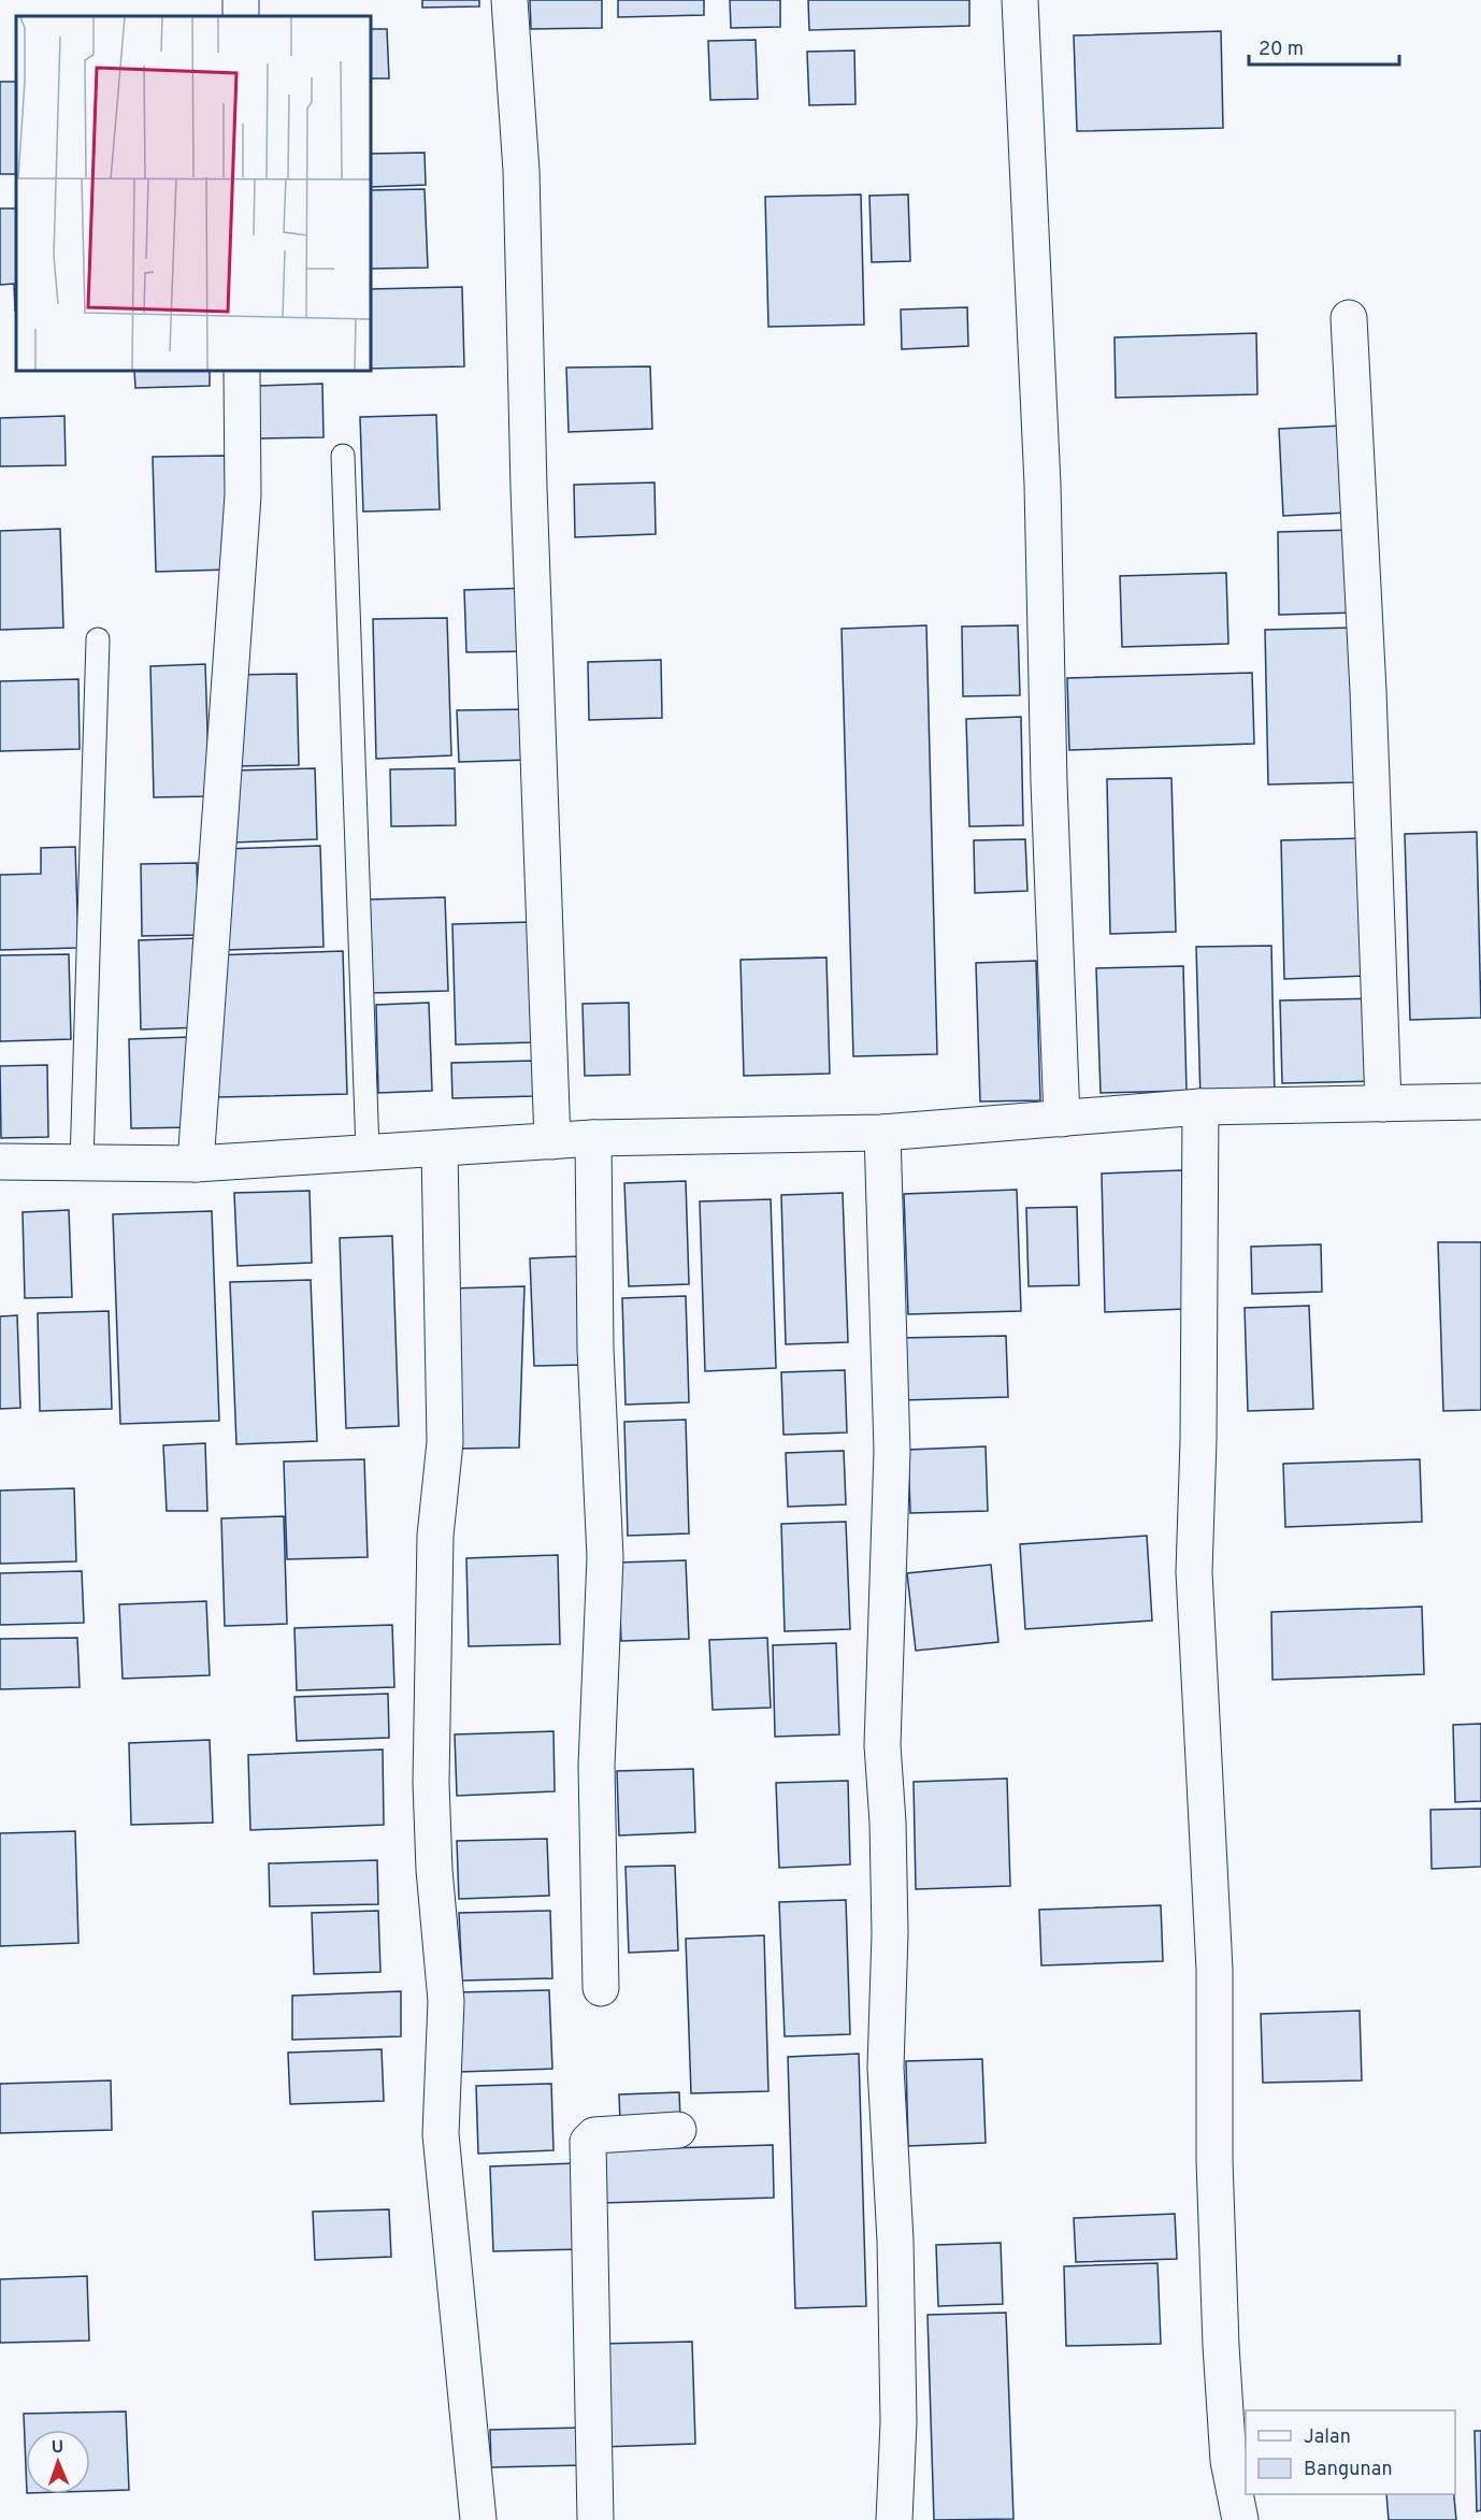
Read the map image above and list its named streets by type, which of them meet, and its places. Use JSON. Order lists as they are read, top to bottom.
{
  "legend": ["Jalan", "Bangunan"],
  "scale_bar": "20 m",
  "north": "top"
}
